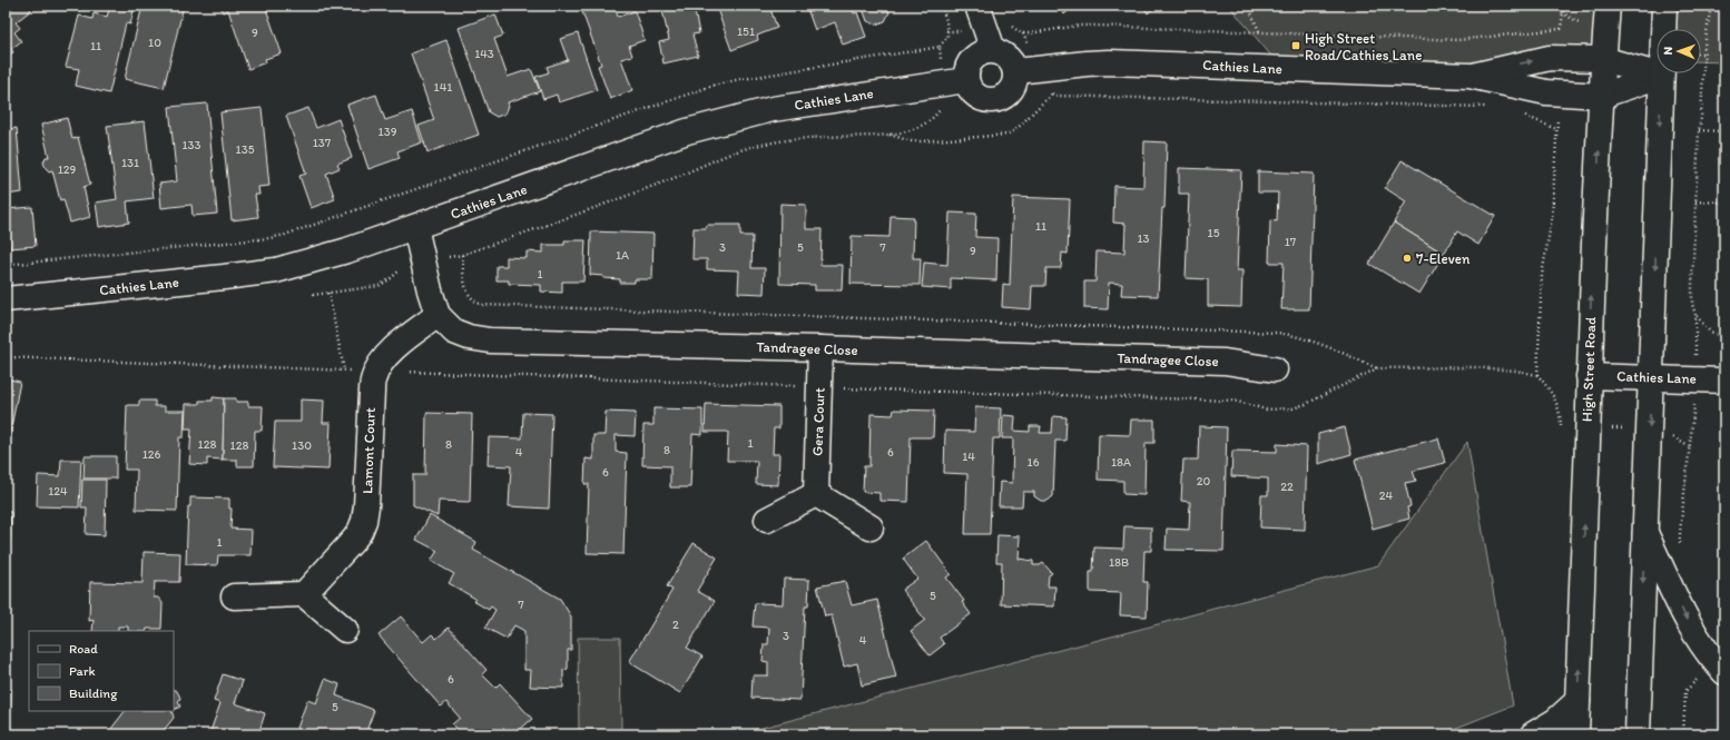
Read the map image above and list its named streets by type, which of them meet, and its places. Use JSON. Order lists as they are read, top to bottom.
{
  "streets": {
    "main road": [
      "Cathies Lane",
      "Tandragee Close",
      "High Street Road",
      "Gera Court",
      "Lamont Court"
    ]
  },
  "crossings": [
    ["Cathies Lane", "Tandragee Close"],
    ["Cathies Lane", "High Street Road"],
    ["Tandragee Close", "Gera Court"],
    ["Tandragee Close", "Lamont Court"]
  ],
  "places": {
    "transit": ["High Street Road/Cathies Lane"],
    "other": ["7-Eleven"]
  },
  "house_numbers": [
    "151",
    "9",
    "10",
    "11",
    "143",
    "141",
    "139",
    "137",
    "133",
    "135",
    "131",
    "129",
    "11",
    "15",
    "13",
    "17",
    "3",
    "5",
    "7",
    "9",
    "1A",
    "1",
    "1",
    "128",
    "8",
    "128",
    "130",
    "8",
    "4",
    "6",
    "126",
    "14",
    "16",
    "18A",
    "6",
    "20",
    "22",
    "124",
    "24",
    "1",
    "18B",
    "5",
    "7",
    "2",
    "3",
    "4",
    "6",
    "5"
  ],
  "legend": ["Road", "Park", "Building"],
  "north": "left"
}
